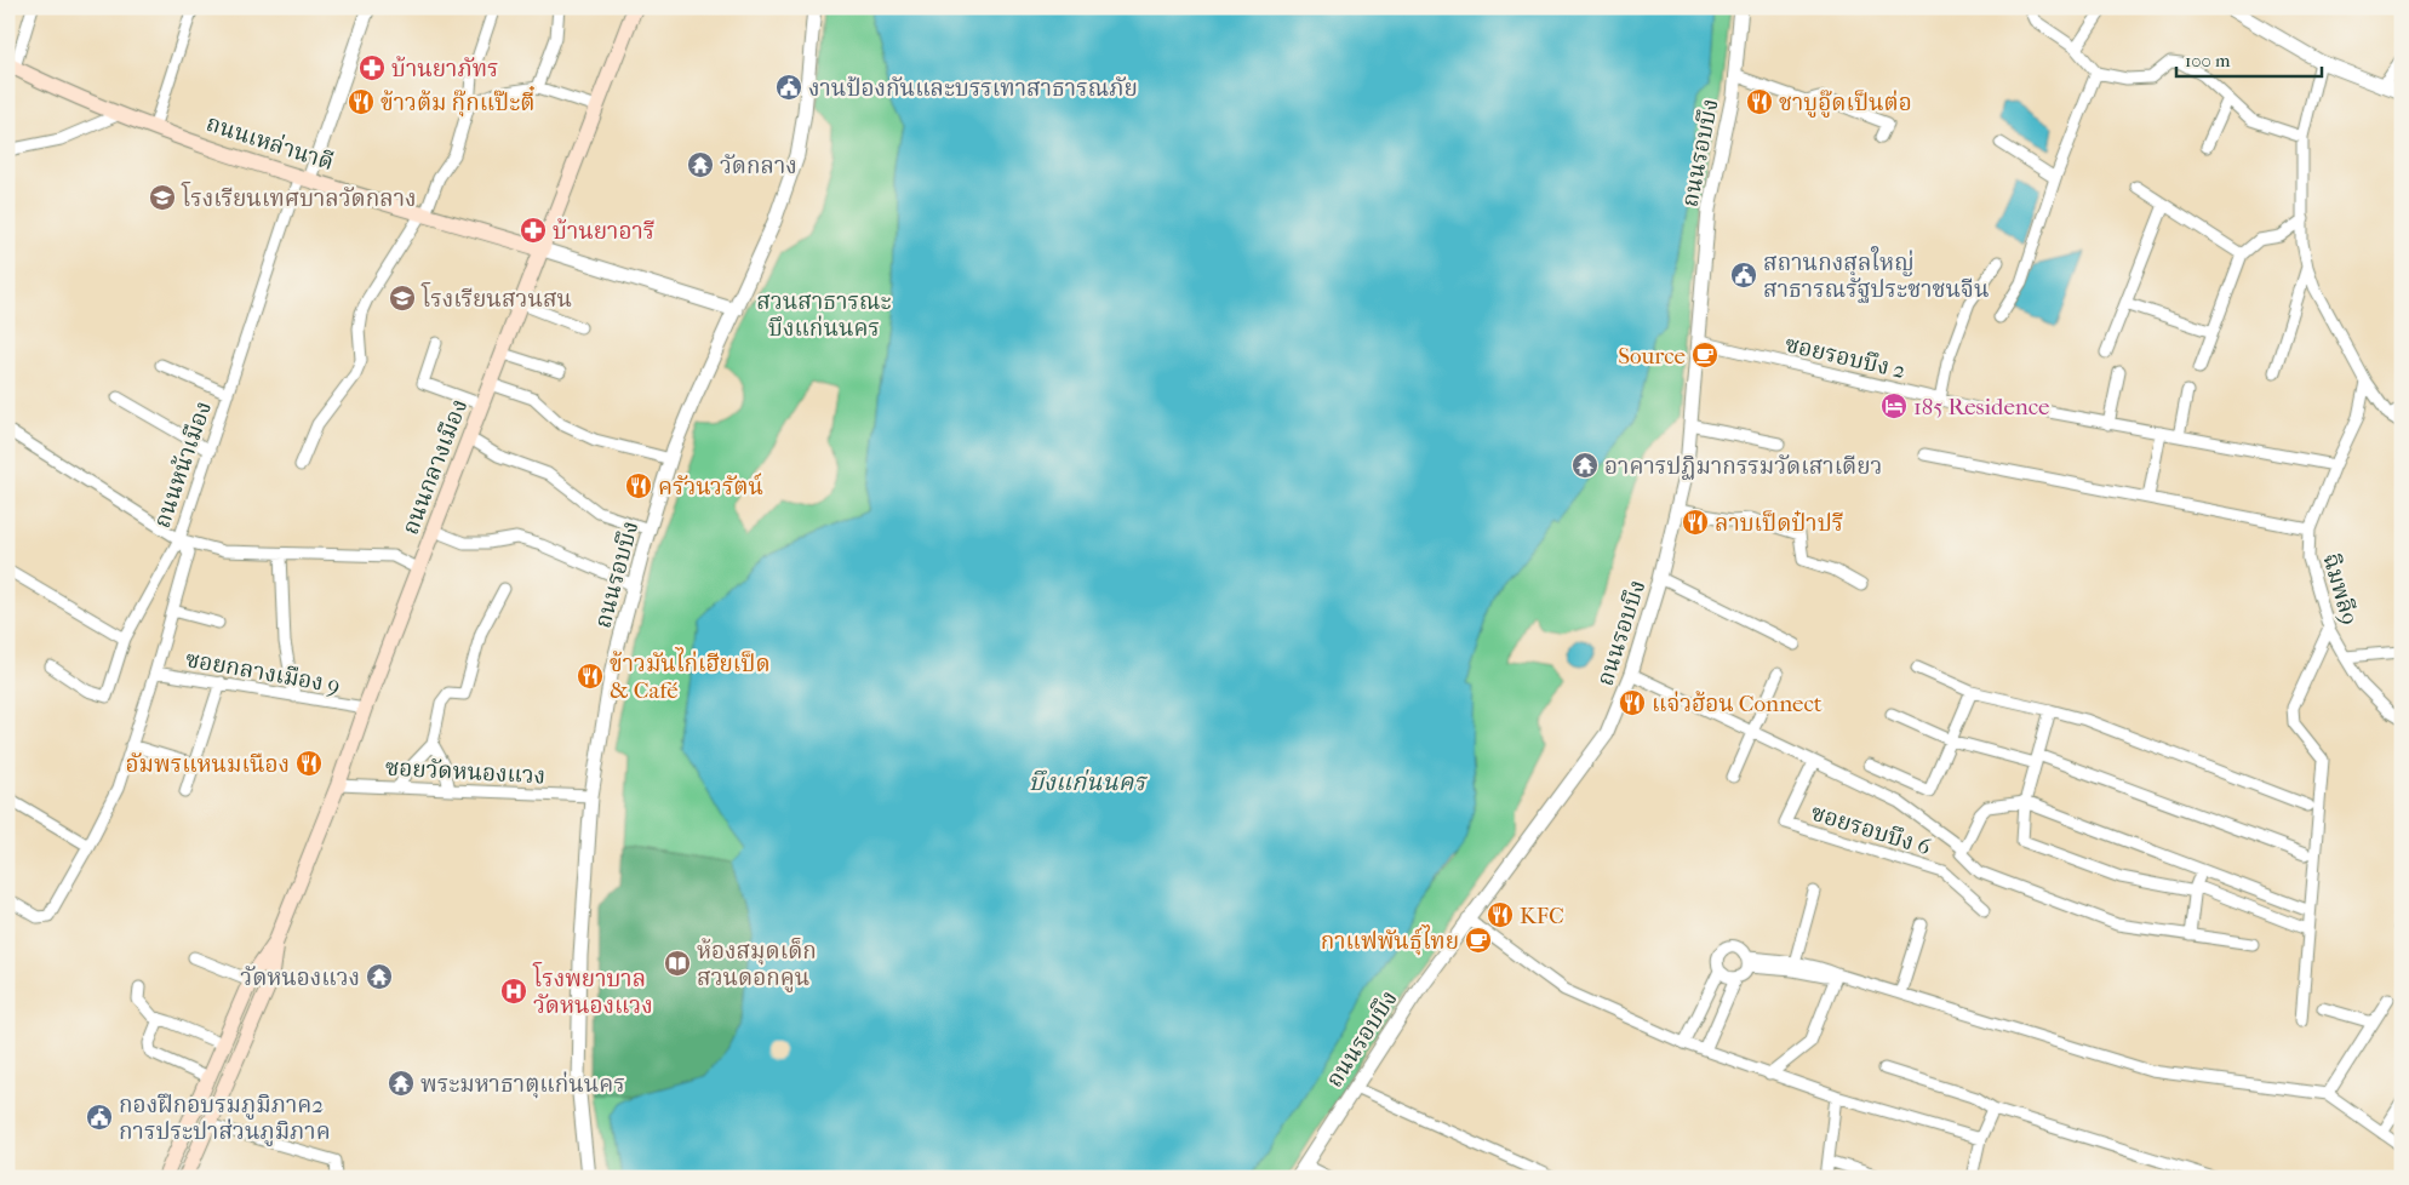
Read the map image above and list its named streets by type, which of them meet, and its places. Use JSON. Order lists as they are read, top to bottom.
{
  "streets": {
    "main road": ["ถนนเหล่านาดี", "ถนนกลางเมือง"],
    "street": [
      "ถนนรอบบึง",
      "ซอยรอบบึง 2",
      "ถนนหน้าเมือง",
      "ฉิมพลี9",
      "ซอยกลางเมือง 9",
      "ซอยวัดหนองแวง",
      "ซอยรอบบึง 6"
    ]
  },
  "crossings": [
    ["ถนนเหล่านาดี", "ถนนรอบบึง"],
    ["ถนนเหล่านาดี", "ถนนหน้าเมือง"],
    ["ถนนเหล่านาดี", "ถนนกลางเมือง"],
    ["ถนนรอบบึง", "ซอยรอบบึง 2"],
    ["ถนนรอบบึง", "ซอยวัดหนองแวง"],
    ["ถนนกลางเมือง", "ซอยกลางเมือง 9"],
    ["ถนนกลางเมือง", "ซอยวัดหนองแวง"]
  ],
  "water": ["บึงแก่นนคร"],
  "parks": ["สวนสาธารณะ บึงแก่นนคร"],
  "places": {
    "pharmacy": ["บ้านยาภัทร", "บ้านยาอารี"],
    "public building": ["งานป้องกันและบรรเทาสาธารณภัย", "สถานกงสุลใหญ่ สาธารณรัฐประชาชนจีน", "กองฝึกอบรมภูมิภาค2 การประปาส่วนภูมิภาค"],
    "restaurant": [
      "ข้าวต้ม กุ๊กแป๊ะตี๋",
      "ชาบูอู๊ดเป็นต่อ",
      "ครัวนวรัตน์",
      "ลาบเป็ดป๋าปรี",
      "ข้าวมันไก่เฮียเป็ด & Café",
      "แจ่วฮ้อน Connect",
      "อัมพรแหนมเนือง",
      "KFC"
    ],
    "temple": [
      "วัดกลาง",
      "อาคารปฏิมากรรมวัดเสาเดียว",
      "วัดหนองแวง",
      "พระมหาธาตุแก่นนคร"
    ],
    "school or university": ["โรงเรียนเทศบาลวัดกลาง", "โรงเรียนสวนสน"],
    "cafe": ["Source", "กาแฟพันธุ์ไทย"],
    "hotel": ["185 Residence"],
    "library": ["ห้องสมุดเด็ก สวนดอกคูน"],
    "hospital": ["โรงพยาบาล วัดหนองแวง"]
  },
  "scale_bar": "100 m"
}
